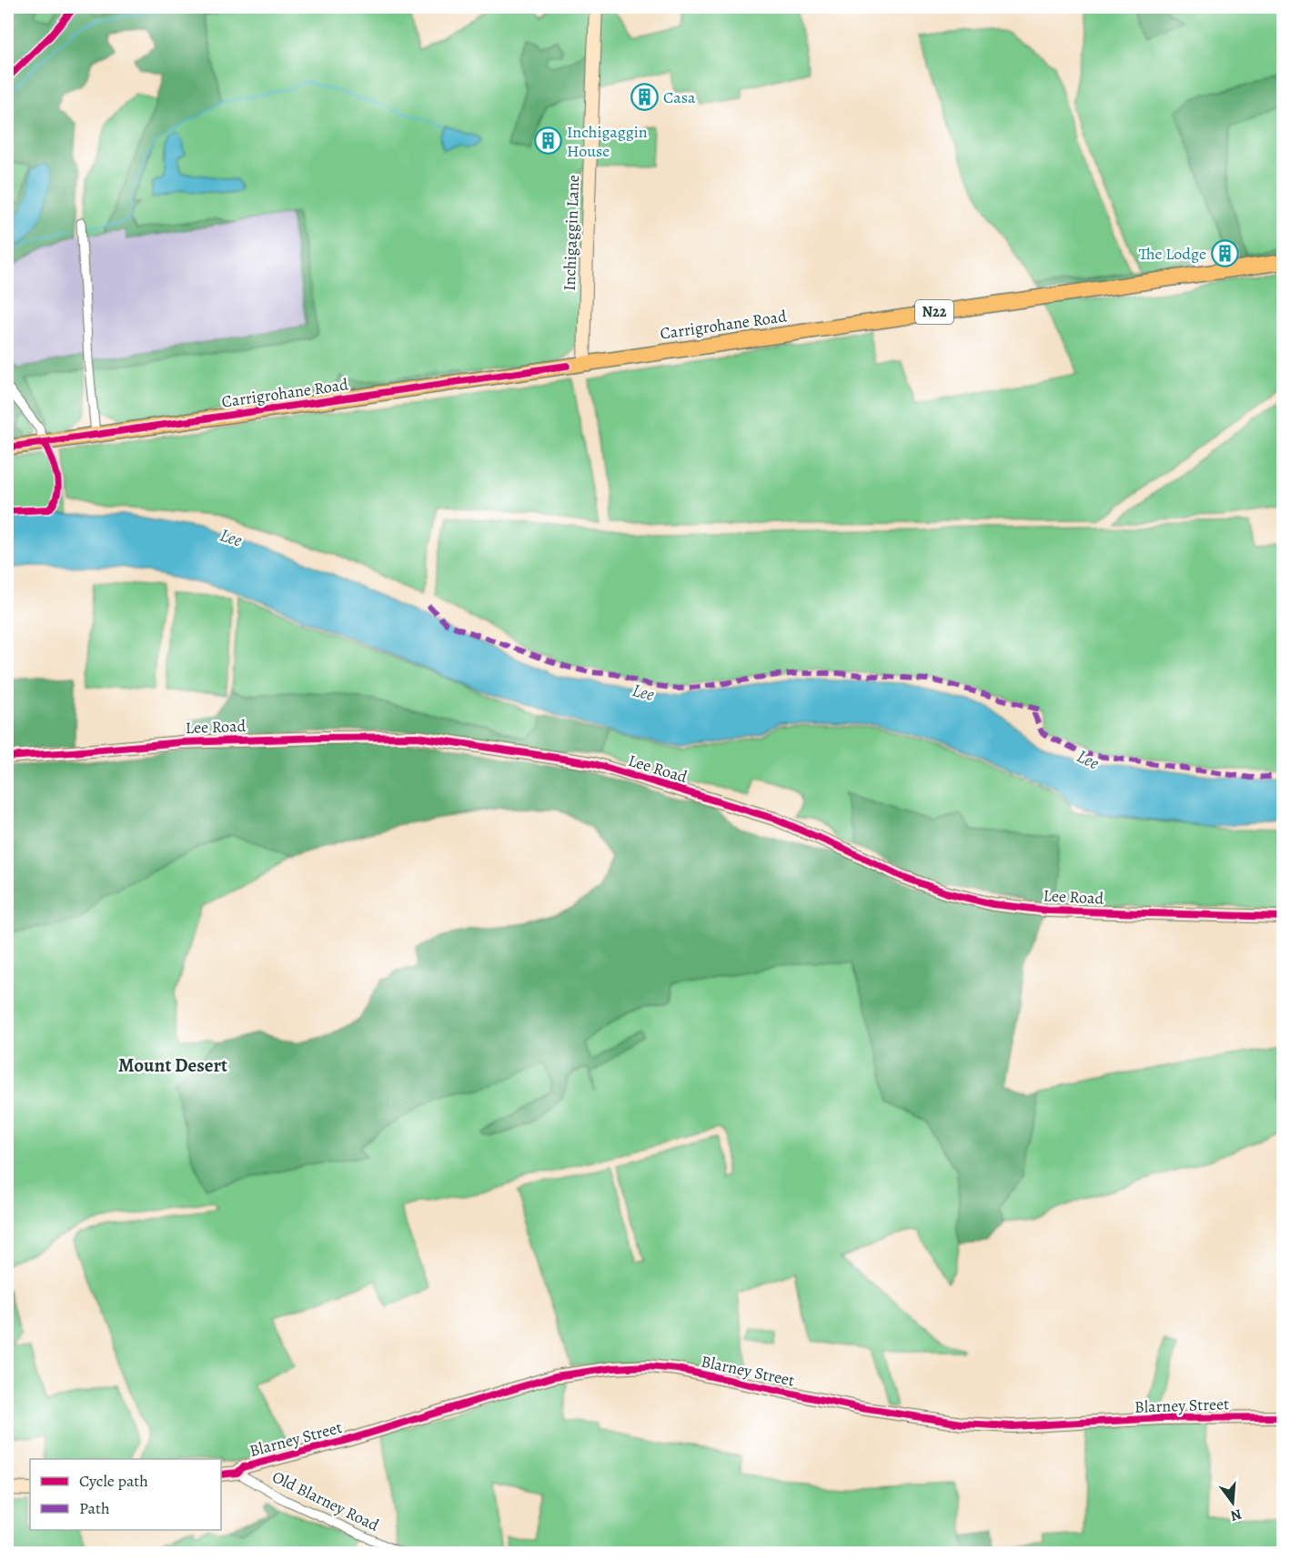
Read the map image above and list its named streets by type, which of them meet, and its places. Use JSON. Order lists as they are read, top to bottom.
{
  "streets": {
    "highway": ["N22", "Carrigrohane Road"],
    "street": [
      "Inchigaggin Lane",
      "Lee Road",
      "Blarney Street",
      "Old Blarney Road"
    ]
  },
  "crossings": [
    ["Inchigaggin Lane", "Carrigrohane Road"],
    ["Blarney Street", "Old Blarney Road"]
  ],
  "districts": ["Mount Desert"],
  "water": ["Lee"],
  "places": {
    "building": ["Casa", "Inchigaggin House", "The Lodge"]
  },
  "legend": ["Cycle path", "Path"],
  "north": "bottom"
}
